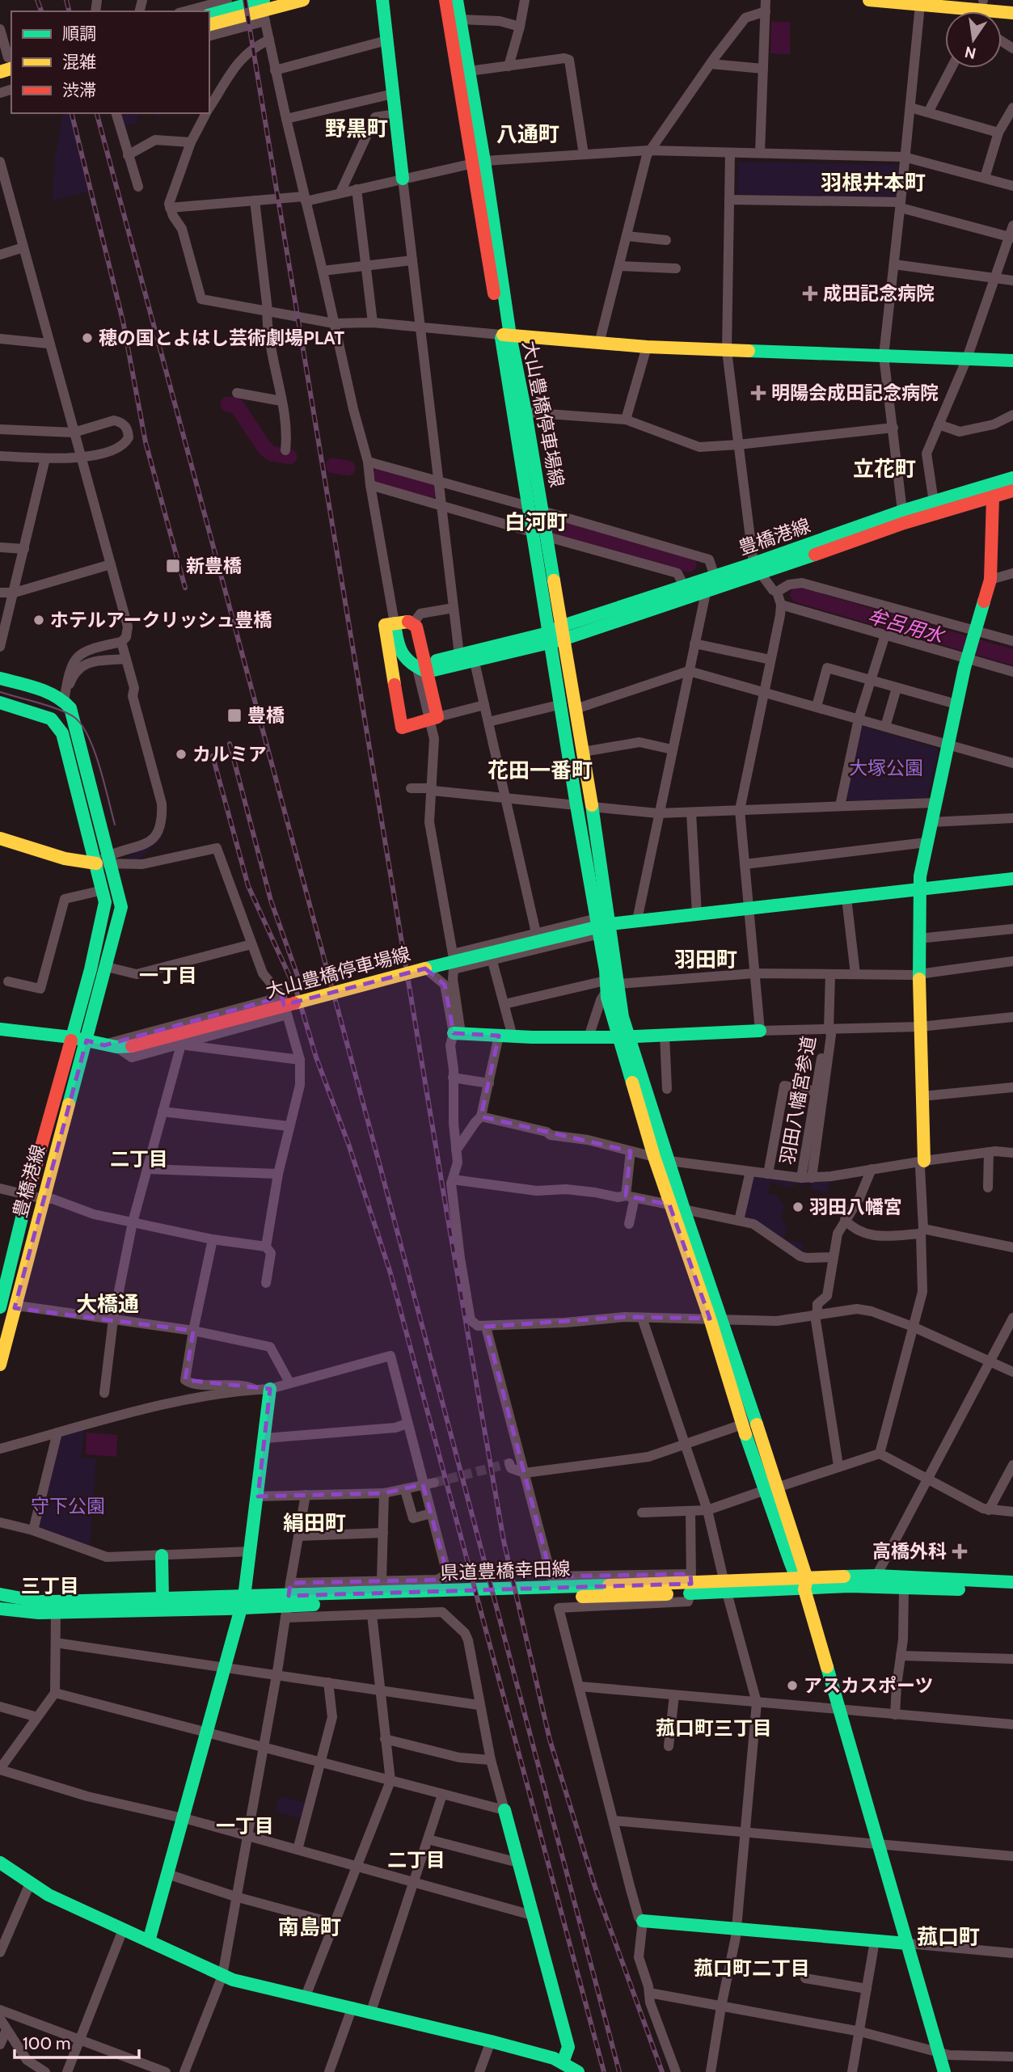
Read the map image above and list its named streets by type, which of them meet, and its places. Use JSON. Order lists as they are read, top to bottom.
{
  "streets": {
    "street": [
      "大山豊橋停車場線",
      "豊橋港線",
      "羽田八幡宮参道",
      "県道豊橋幸田線"
    ]
  },
  "crossings": [
    ["大山豊橋停車場線", "豊橋港線"]
  ],
  "districts": [
    "野黒町",
    "八通町",
    "羽根井本町",
    "立花町",
    "白河町",
    "花田一番町",
    "羽田町",
    "一丁目",
    "二丁目",
    "大橋通",
    "絹田町",
    "三丁目",
    "菰口町三丁目",
    "一丁目",
    "二丁目",
    "南島町",
    "菰口町",
    "菰口町二丁目"
  ],
  "water": ["牟呂用水"],
  "parks": ["大塚公園", "守下公園"],
  "places": {
    "health": ["成田記念病院", "明陽会成田記念病院", "高橋外科"],
    "other": [
      "穂の国とよはし芸術劇場PLAT",
      "ホテルアークリッシュ豊橋",
      "カルミア",
      "羽田八幡宮",
      "アスカスポーツ"
    ],
    "transit": ["新豊橋", "豊橋"]
  },
  "legend": ["順調", "混雑", "渋滞"],
  "scale_bar": "100 m",
  "north": "bottom"
}
